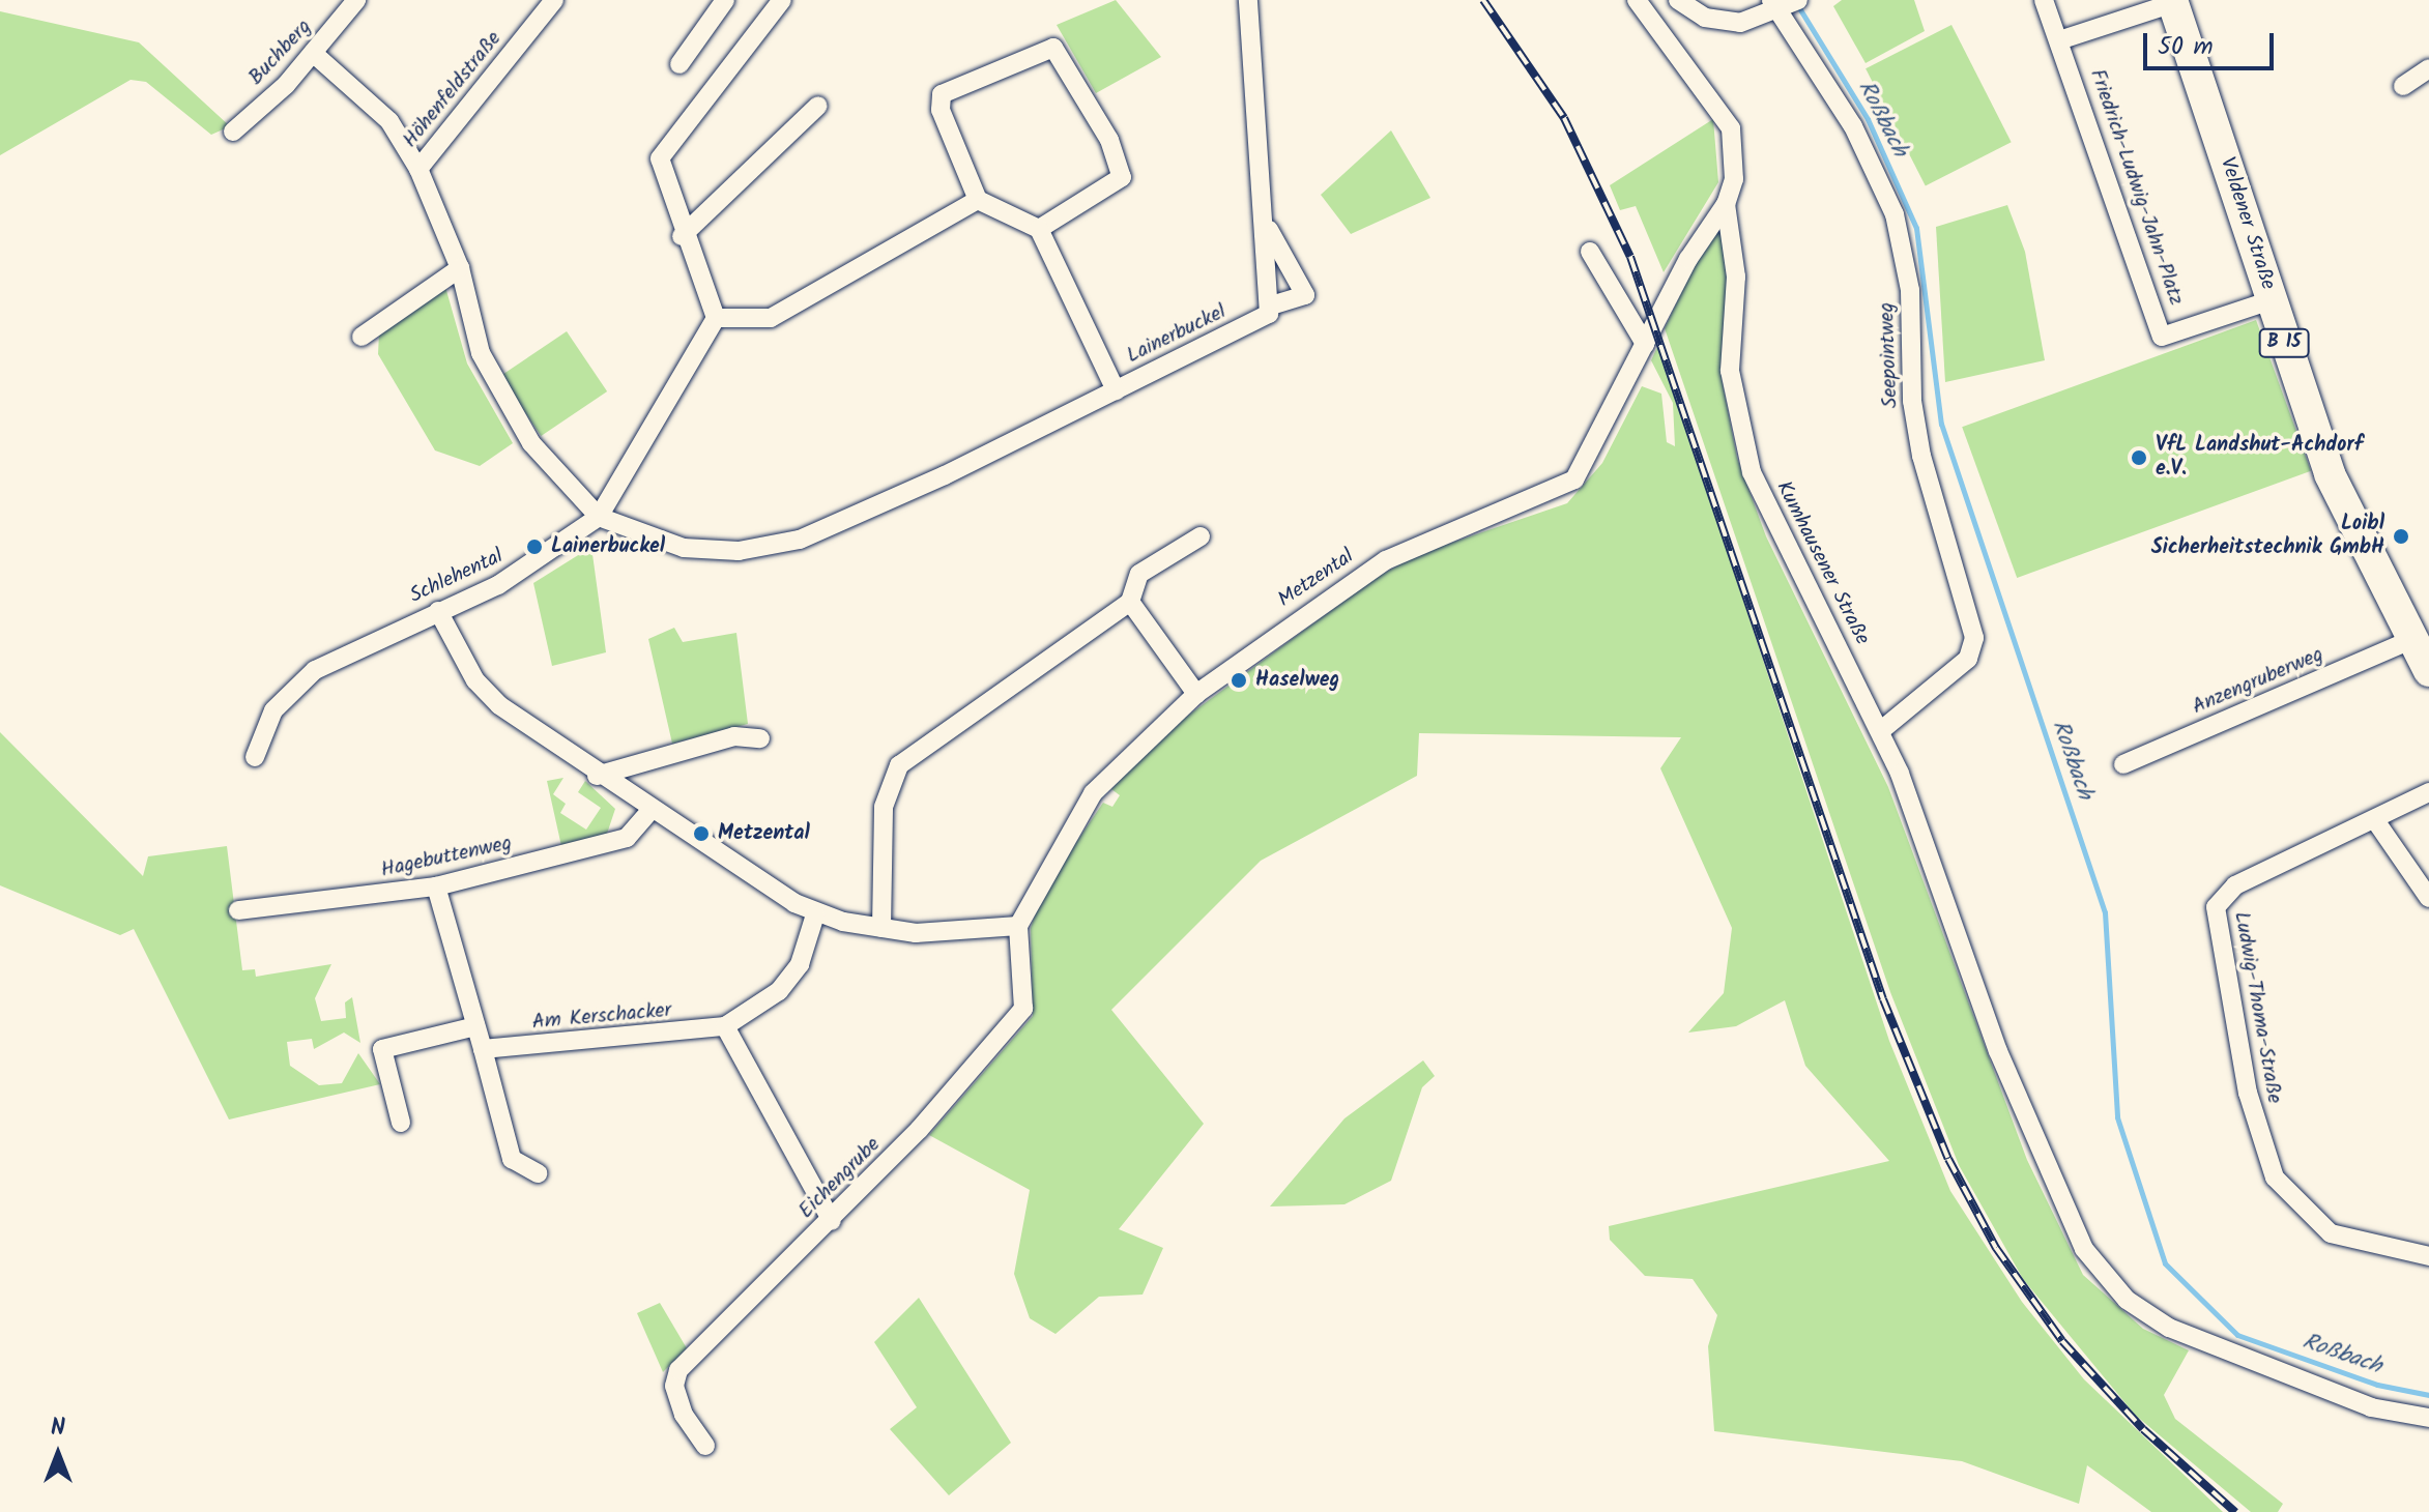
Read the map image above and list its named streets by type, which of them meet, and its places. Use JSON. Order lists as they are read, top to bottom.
{
  "streets": {
    "main road": ["Veldener Straße", "B 15"],
    "street": [
      "Buchberg",
      "Höhenfeldstraße",
      "Friedrich-Ludwig-Jahn-Platz",
      "Lainerbuckel",
      "Seepointweg",
      "Kumhausener Straße",
      "Schlehental",
      "Metzental",
      "Anzengruberweg",
      "Hagebuttenweg",
      "Ludwig-Thoma-Straße",
      "Am Kerschacker",
      "Eichengrube"
    ]
  },
  "crossings": [
    ["Buchberg", "Höhenfeldstraße"],
    ["Höhenfeldstraße", "Lainerbuckel"],
    ["Höhenfeldstraße", "Schlehental"],
    ["Friedrich-Ludwig-Jahn-Platz", "Veldener Straße"],
    ["Veldener Straße", "Anzengruberweg"],
    ["Lainerbuckel", "Schlehental"],
    ["Seepointweg", "Kumhausener Straße"],
    ["Kumhausener Straße", "Metzental"],
    ["Metzental", "Eichengrube"]
  ],
  "water": ["Roßbach"],
  "places": [
    "VfL Landshut-Achdorf e.V.",
    "Loibl Sicherheitstechnik GmbH",
    "Lainerbuckel",
    "Haselweg",
    "Metzental"
  ],
  "scale_bar": "50 m",
  "north": "top"
}
